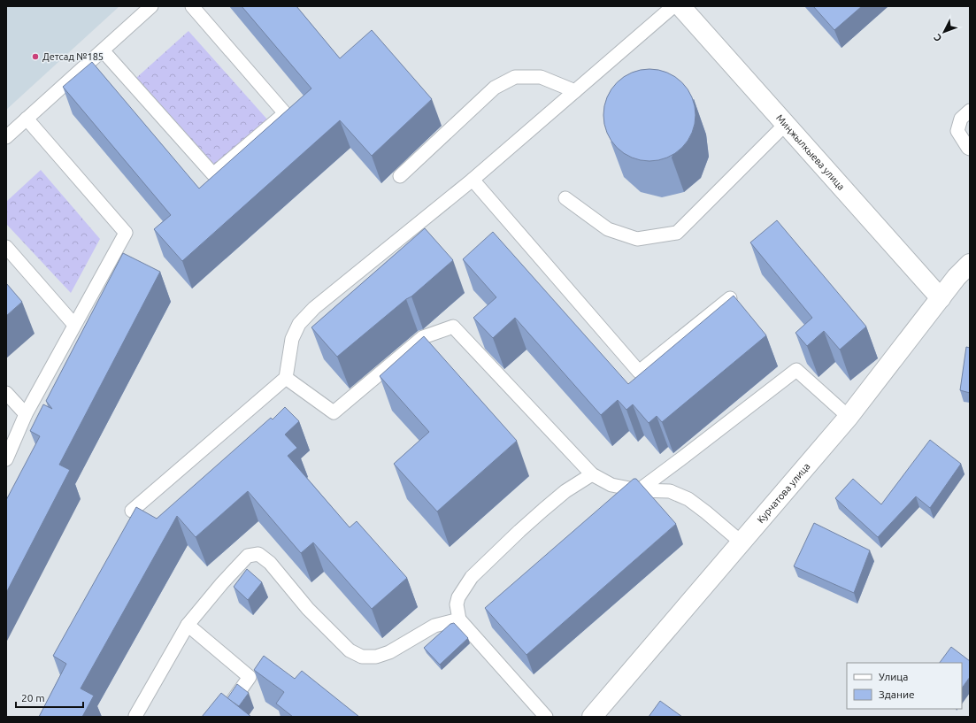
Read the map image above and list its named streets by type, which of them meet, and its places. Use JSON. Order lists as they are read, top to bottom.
{
  "streets": {
    "street": ["Миңжылкыева улица", "Курчатова улица"]
  },
  "crossings": [
    ["Миңжылкыева улица", "Курчатова улица"]
  ],
  "places": ["Детсад №185"],
  "legend": ["Улица", "Здание"],
  "scale_bar": "20 m",
  "north": "bottom left"
}
